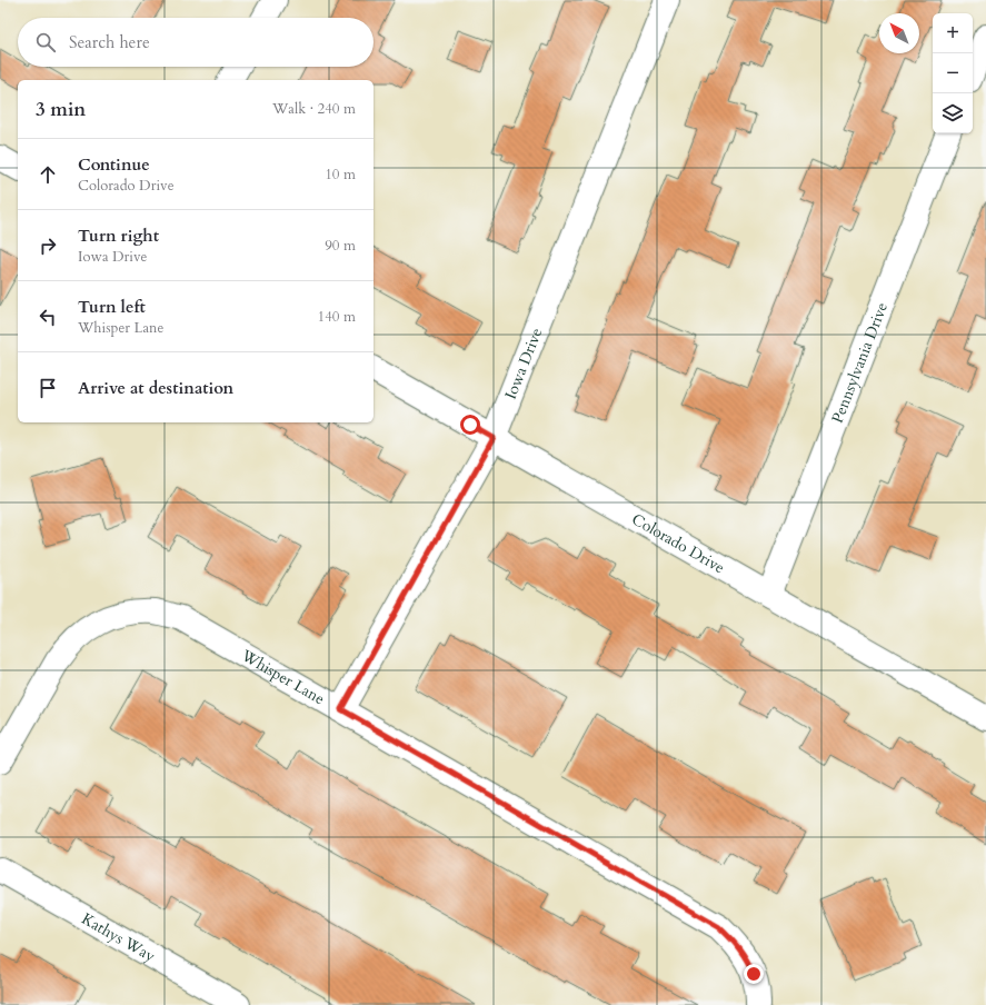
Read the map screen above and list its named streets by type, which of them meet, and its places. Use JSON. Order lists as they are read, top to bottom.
{
  "streets": {
    "street": [
      "Pennsylvania Drive",
      "Iowa Drive",
      "Colorado Drive",
      "Whisper Lane",
      "Kathys Way"
    ]
  },
  "crossings": [
    ["Pennsylvania Drive", "Colorado Drive"],
    ["Iowa Drive", "Colorado Drive"],
    ["Iowa Drive", "Whisper Lane"]
  ],
  "north": "top left",
  "page": {
    "map_buttons": ["+", "−"],
    "search": "Search here",
    "heading": ["3 min", "Walk · 240 m"],
    "list": [
      ["Continue", "Colorado Drive", "10 m"],
      ["Turn right", "Iowa Drive", "90 m"],
      ["Turn left", "Whisper Lane", "140 m"],
      "Arrive at destination"
    ]
  }
}
